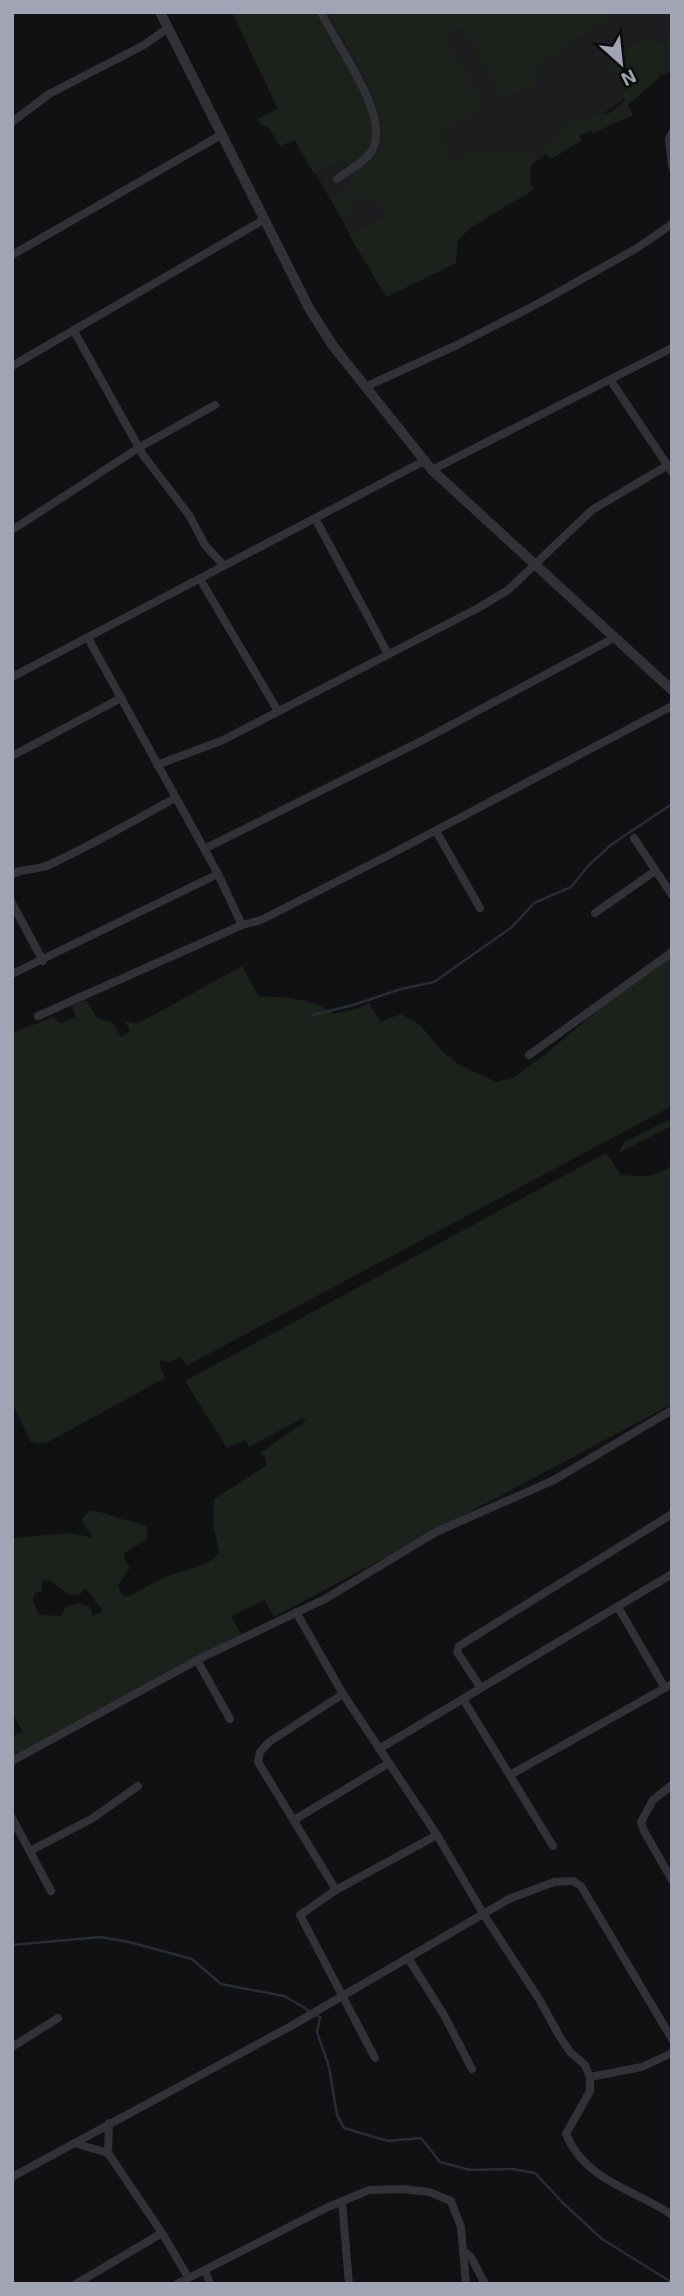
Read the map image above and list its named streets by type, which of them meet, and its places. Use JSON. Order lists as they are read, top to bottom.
{
  "north": "bottom right"
}
